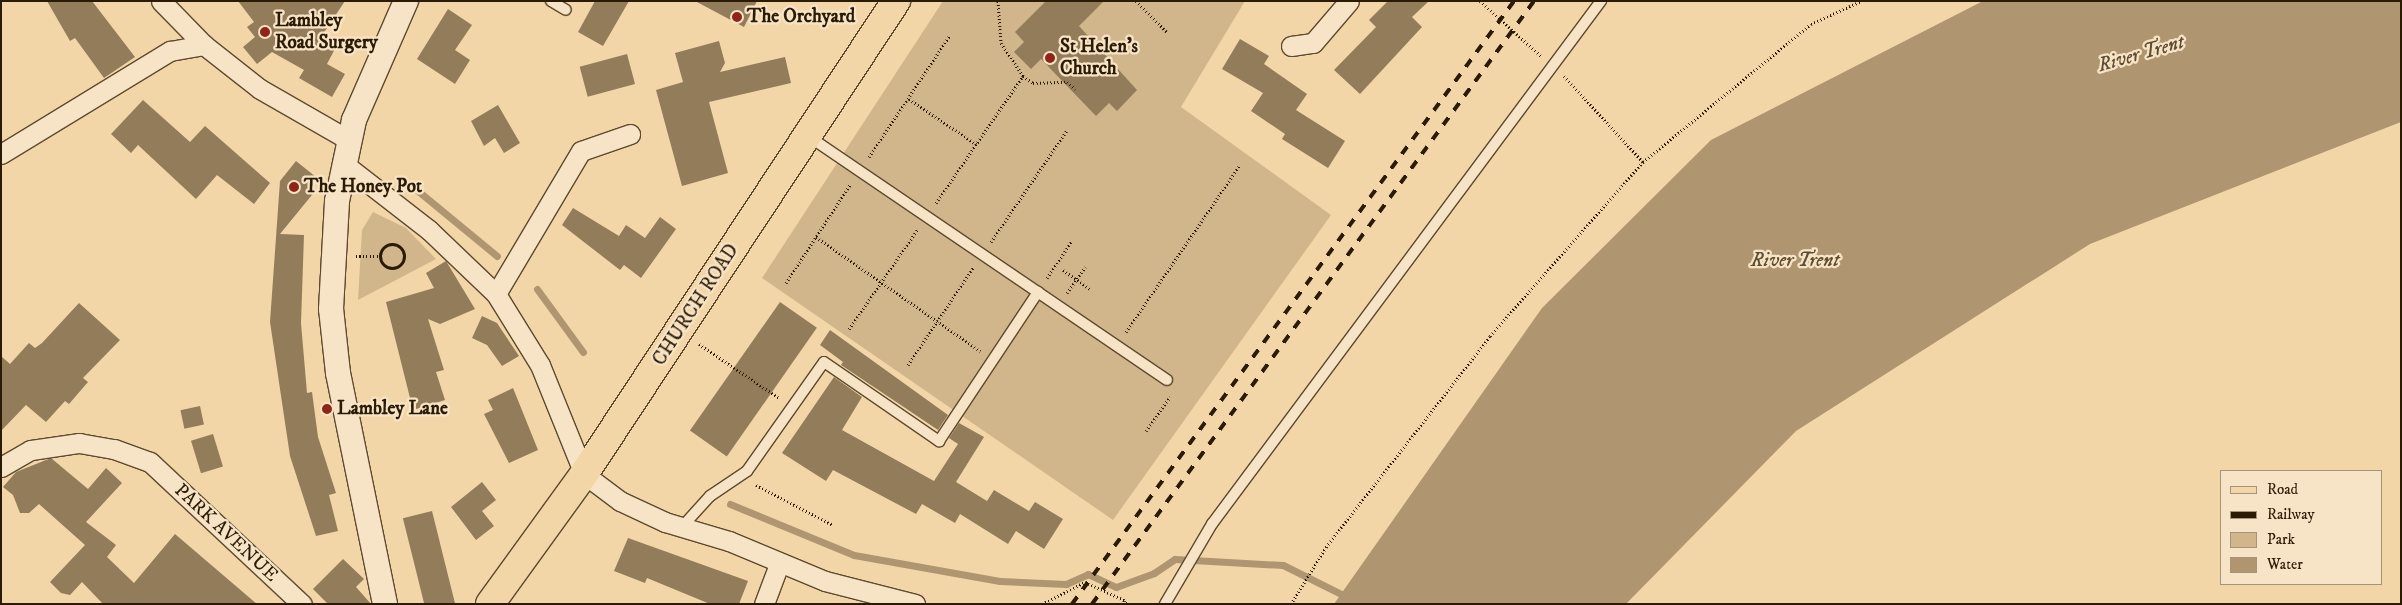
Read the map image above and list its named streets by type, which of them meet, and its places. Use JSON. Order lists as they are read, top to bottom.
{
  "streets": {
    "main road": ["CHURCH ROAD"],
    "street": ["PARK AVENUE"]
  },
  "water": ["River Trent"],
  "places": [
    "The Orchyard",
    "Lambley Road Surgery",
    "St Helen's Church",
    "The Honey Pot",
    "Lambley Lane"
  ],
  "legend": [
    "Road",
    "Railway",
    "Park",
    "Water"
  ]
}
